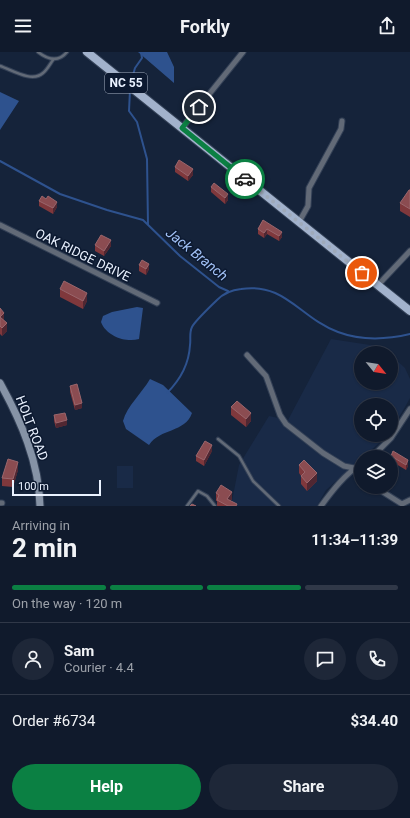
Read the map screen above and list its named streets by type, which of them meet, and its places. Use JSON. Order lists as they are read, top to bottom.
{
  "streets": {
    "main road": ["NC 55"],
    "street": ["OAK RIDGE DRIVE", "HOLT ROAD"]
  },
  "water": ["Jack Branch"],
  "scale_bar": "100 m",
  "north": "bottom right",
  "page": {
    "header": "Forkly",
    "scale": "100 m",
    "heading": ["2 min", "Arriving in", "11:34–11:39"],
    "panel": [
      "Sam",
      "Courier · 4.4",
      "Order #6734",
      "$34.40"
    ],
    "bar": "On the way · 120 m",
    "buttons": ["Help", "Share"]
  }
}
